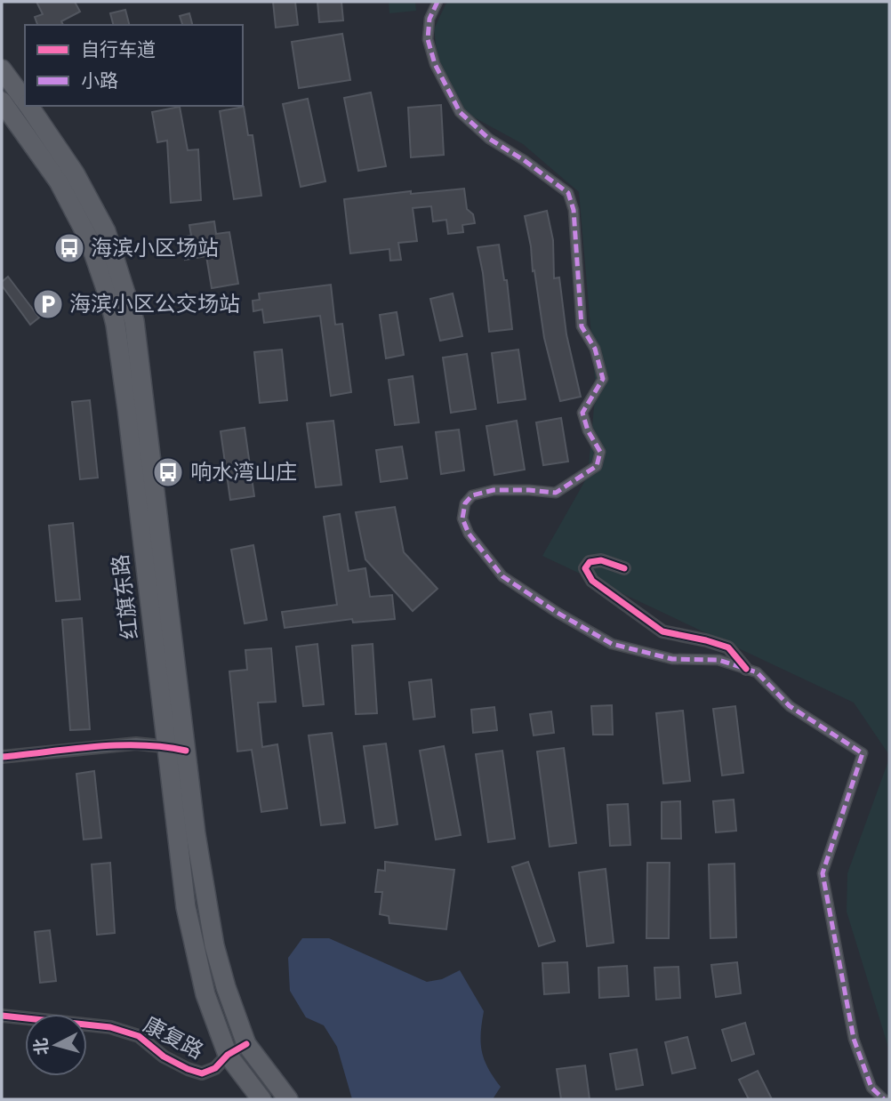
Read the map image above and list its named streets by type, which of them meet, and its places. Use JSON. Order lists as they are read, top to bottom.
{
  "streets": {
    "main road": ["红旗东路"],
    "street": ["康复路"]
  },
  "crossings": [
    ["红旗东路", "康复路"]
  ],
  "places": {
    "bus stop": ["海滨小区场站", "响水湾山庄"],
    "parking": ["海滨小区公交场站"]
  },
  "legend": ["自行车道", "小路"],
  "north": "left"
}
